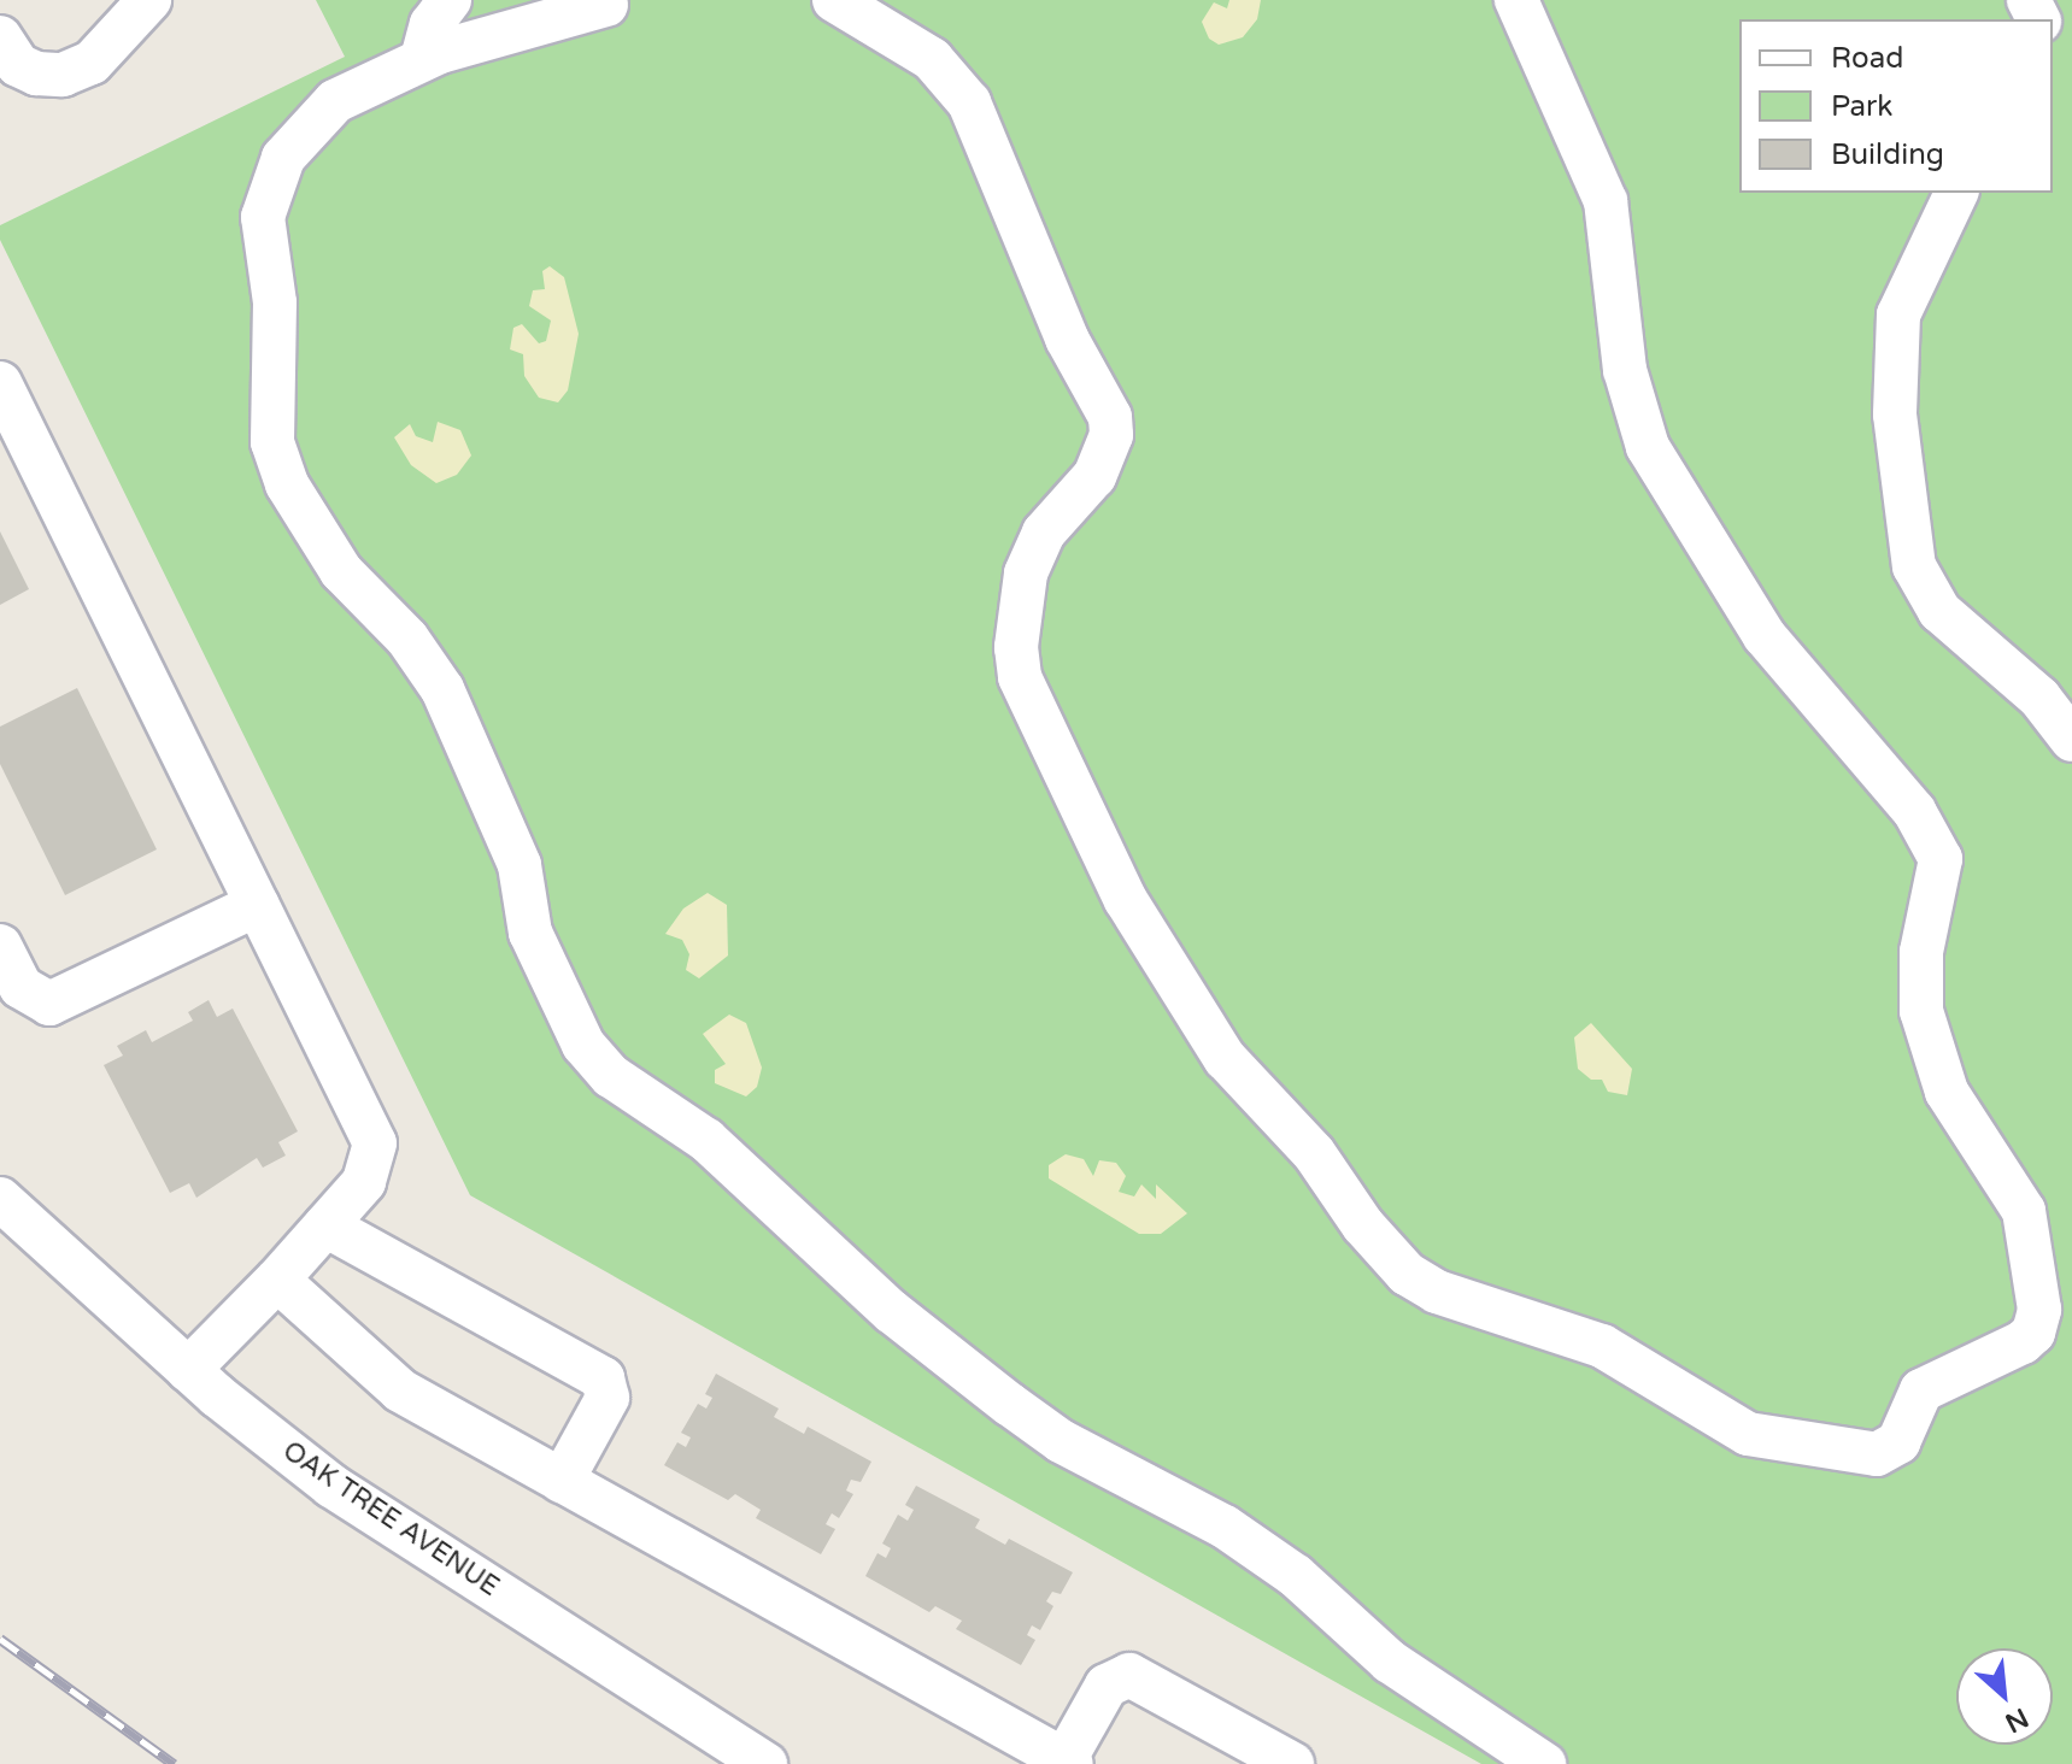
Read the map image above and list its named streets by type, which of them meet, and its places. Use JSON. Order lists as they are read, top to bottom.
{
  "streets": {
    "street": ["OAK TREE AVENUE"]
  },
  "legend": ["Road", "Park", "Building"],
  "north": "bottom right"
}
